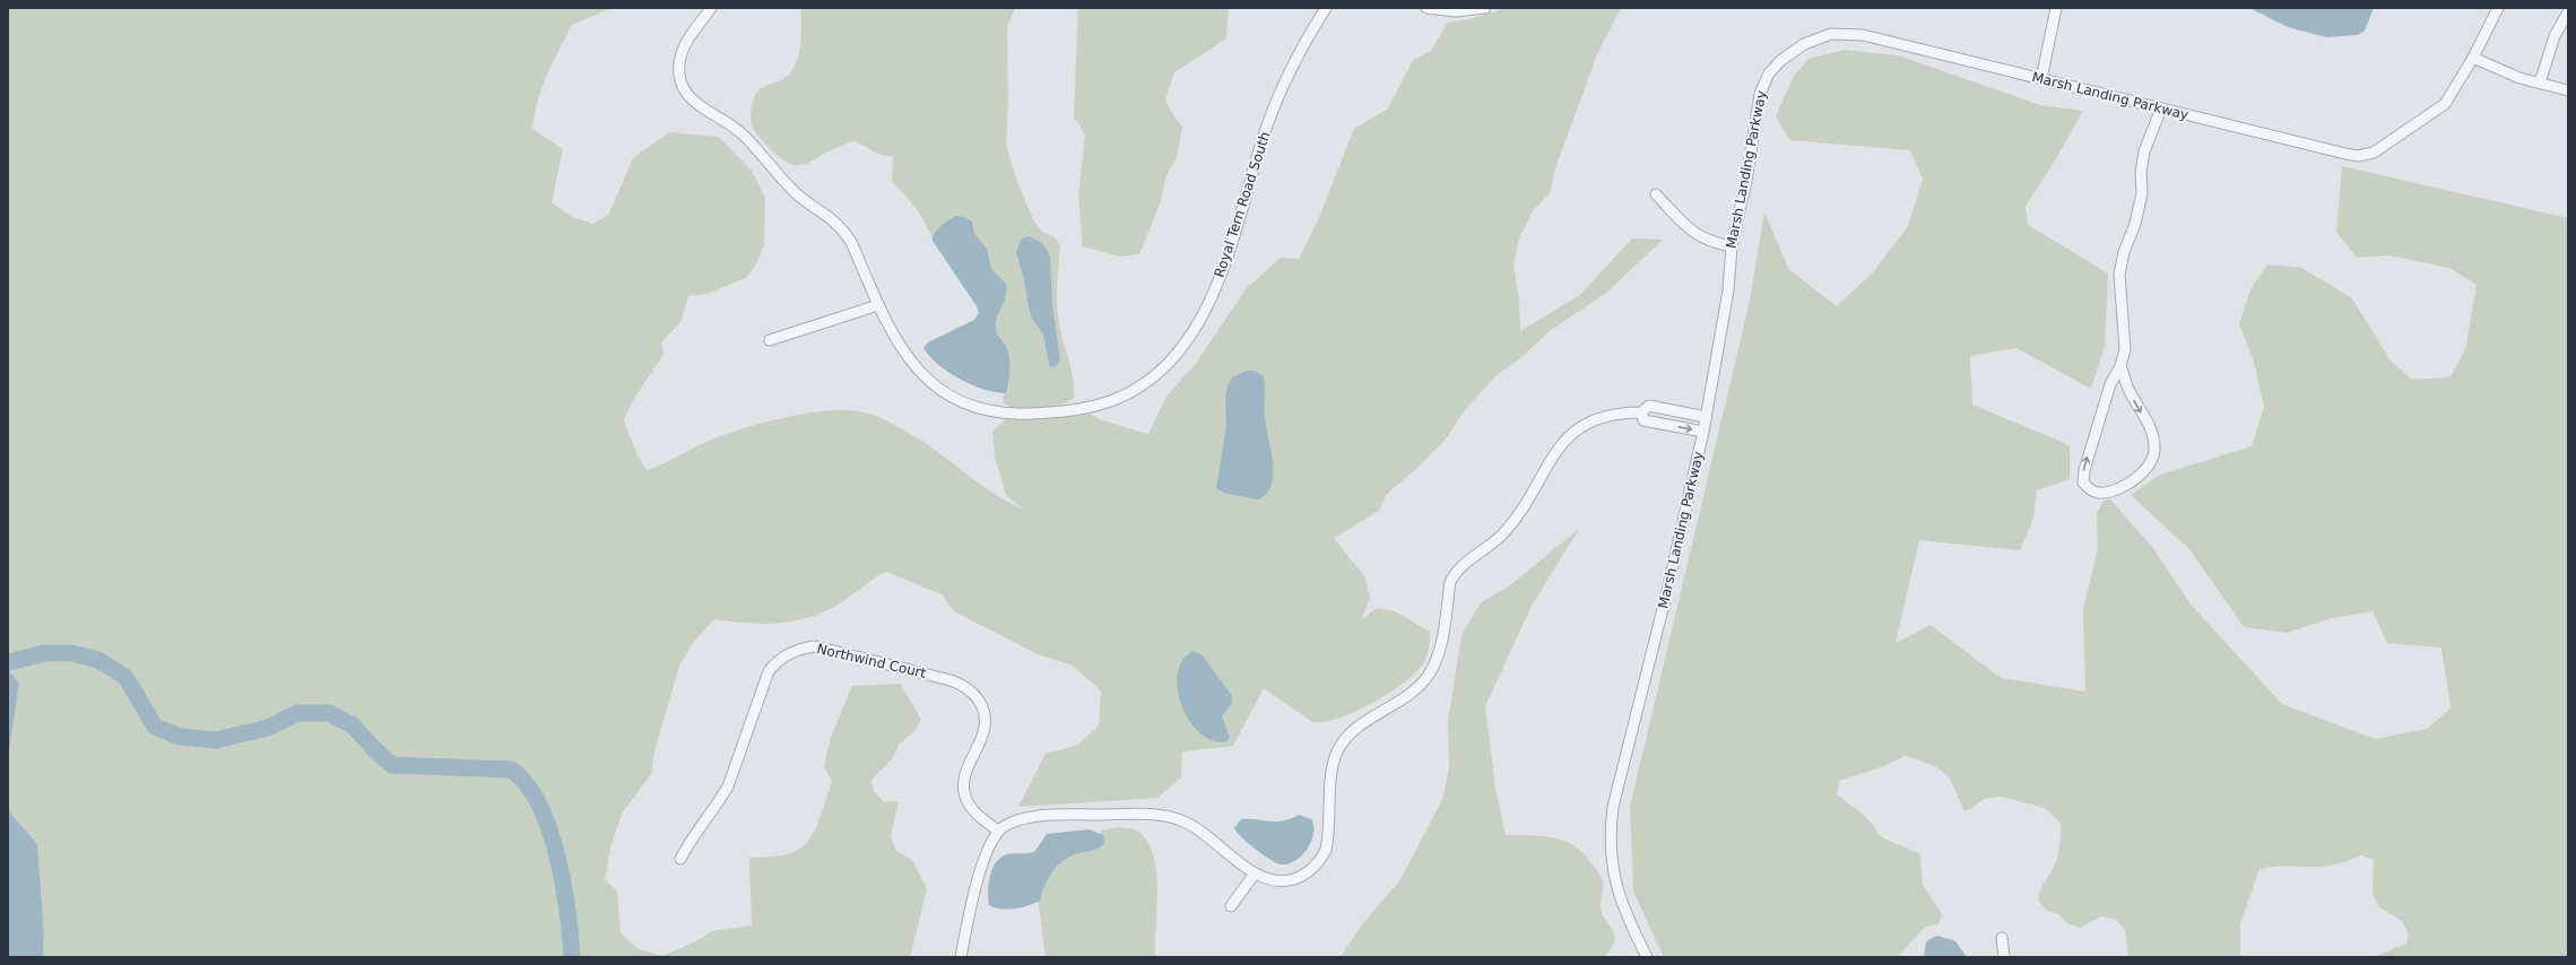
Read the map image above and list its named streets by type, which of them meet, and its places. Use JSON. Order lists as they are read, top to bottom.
{
  "streets": {
    "street": ["Marsh Landing Parkway", "Royal Tern Road South", "Northwind Court"]
  }
}
